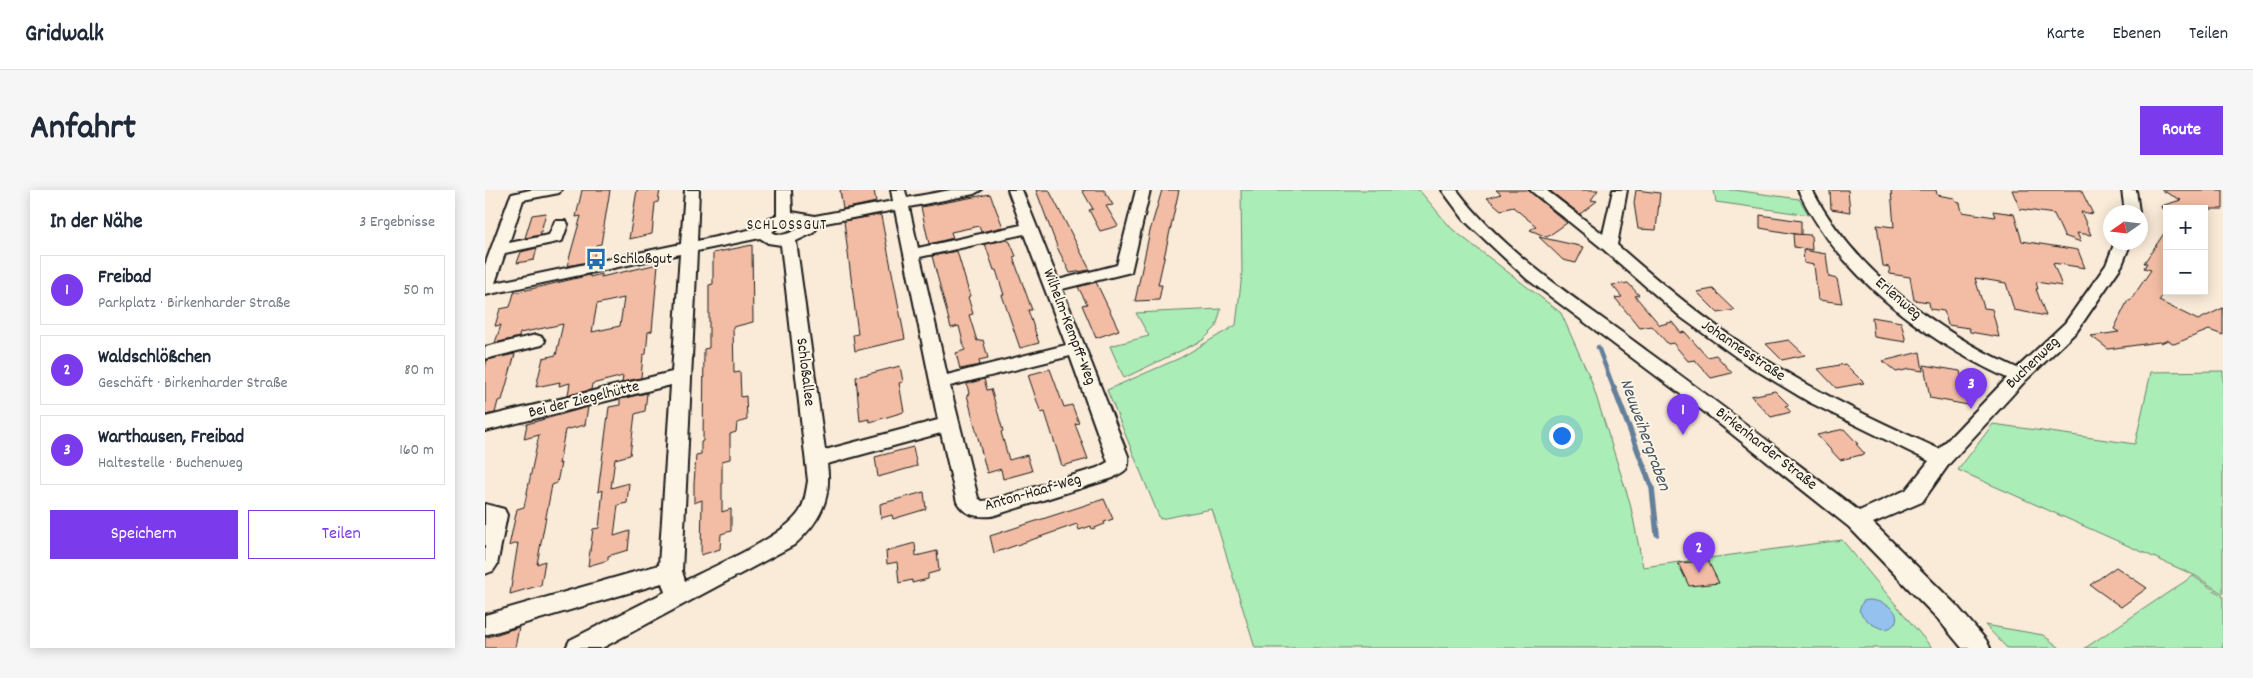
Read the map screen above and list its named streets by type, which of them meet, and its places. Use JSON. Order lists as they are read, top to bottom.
{
  "streets": {
    "street": [
      "Erlenweg",
      "Wilhelm-Kempff-Weg",
      "Johannesstraße",
      "Buchenweg",
      "Schloßallee",
      "Bei der Ziegelhütte",
      "Birkenharder Straße",
      "Anton-Haaf-Weg"
    ]
  },
  "crossings": [
    ["Erlenweg", "Buchenweg"],
    ["Wilhelm-Kempff-Weg", "Anton-Haaf-Weg"],
    ["Johannesstraße", "Buchenweg"],
    ["Buchenweg", "Birkenharder Straße"]
  ],
  "districts": ["SCHLOSSGUT"],
  "water": ["Neuweihergraben"],
  "places": {
    "bus stop": ["Schloßgut"]
  },
  "north": "left",
  "page": {
    "header": "Gridwalk",
    "nav": ["Karte", "Ebenen", "Teilen"],
    "title": "Anfahrt",
    "buttons": [
      "Route",
      ["Speichern", "Teilen"]
    ],
    "heading": ["In der Nähe", "3 Ergebnisse"],
    "map_buttons": ["+", "−"],
    "list": [
      {
        "mark": "1",
        "name": "Freibad",
        "note": "Parkplatz · Birkenharder Straße",
        "value": "50 m"
      },
      {
        "mark": "2",
        "name": "Waldschlößchen",
        "note": "Geschäft · Birkenharder Straße",
        "value": "80 m"
      },
      {
        "mark": "3",
        "name": "Warthausen, Freibad",
        "note": "Haltestelle · Buchenweg",
        "value": "160 m"
      }
    ],
    "pins": ["3", "1", "2"]
  }
}
